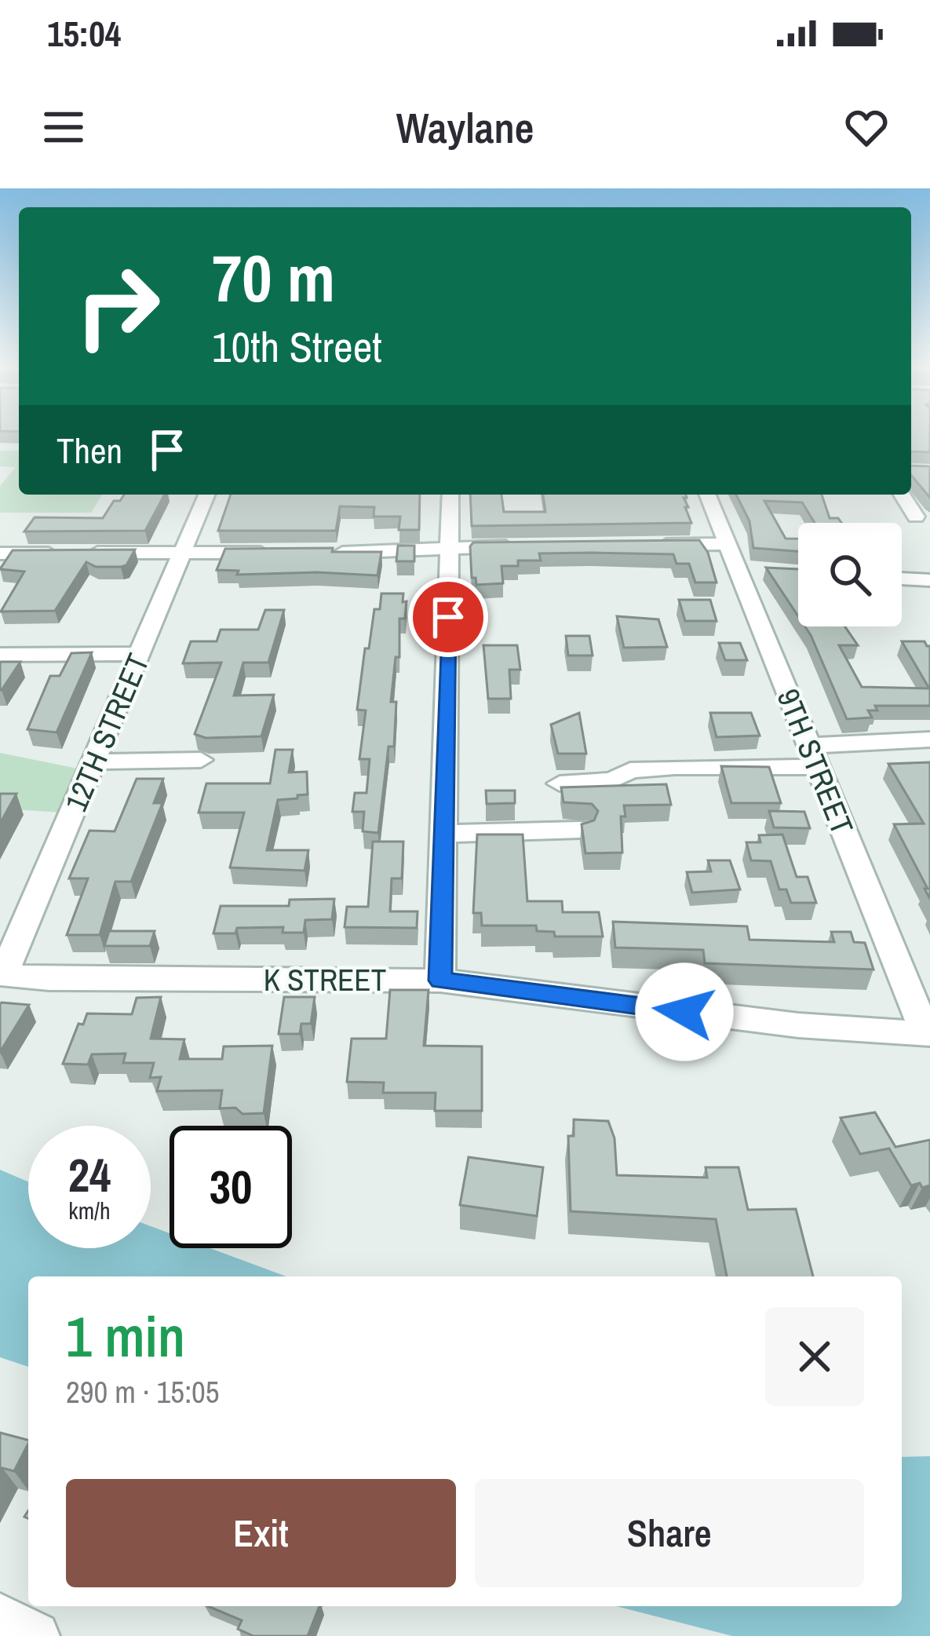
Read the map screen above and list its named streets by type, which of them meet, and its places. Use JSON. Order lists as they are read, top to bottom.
{
  "streets": {
    "street": ["12TH STREET", "9TH STREET", "K STREET"]
  },
  "crossings": [
    ["12TH STREET", "K STREET"],
    ["9TH STREET", "K STREET"]
  ],
  "page": {
    "status": "15:04",
    "header": "Waylane",
    "turn": ["70 m", "10th Street"],
    "then": "Then",
    "speed": "24 km/h",
    "limit": "30",
    "heading": ["1 min", "290 m · 15:05"],
    "buttons": ["Exit", "Share"]
  }
}
